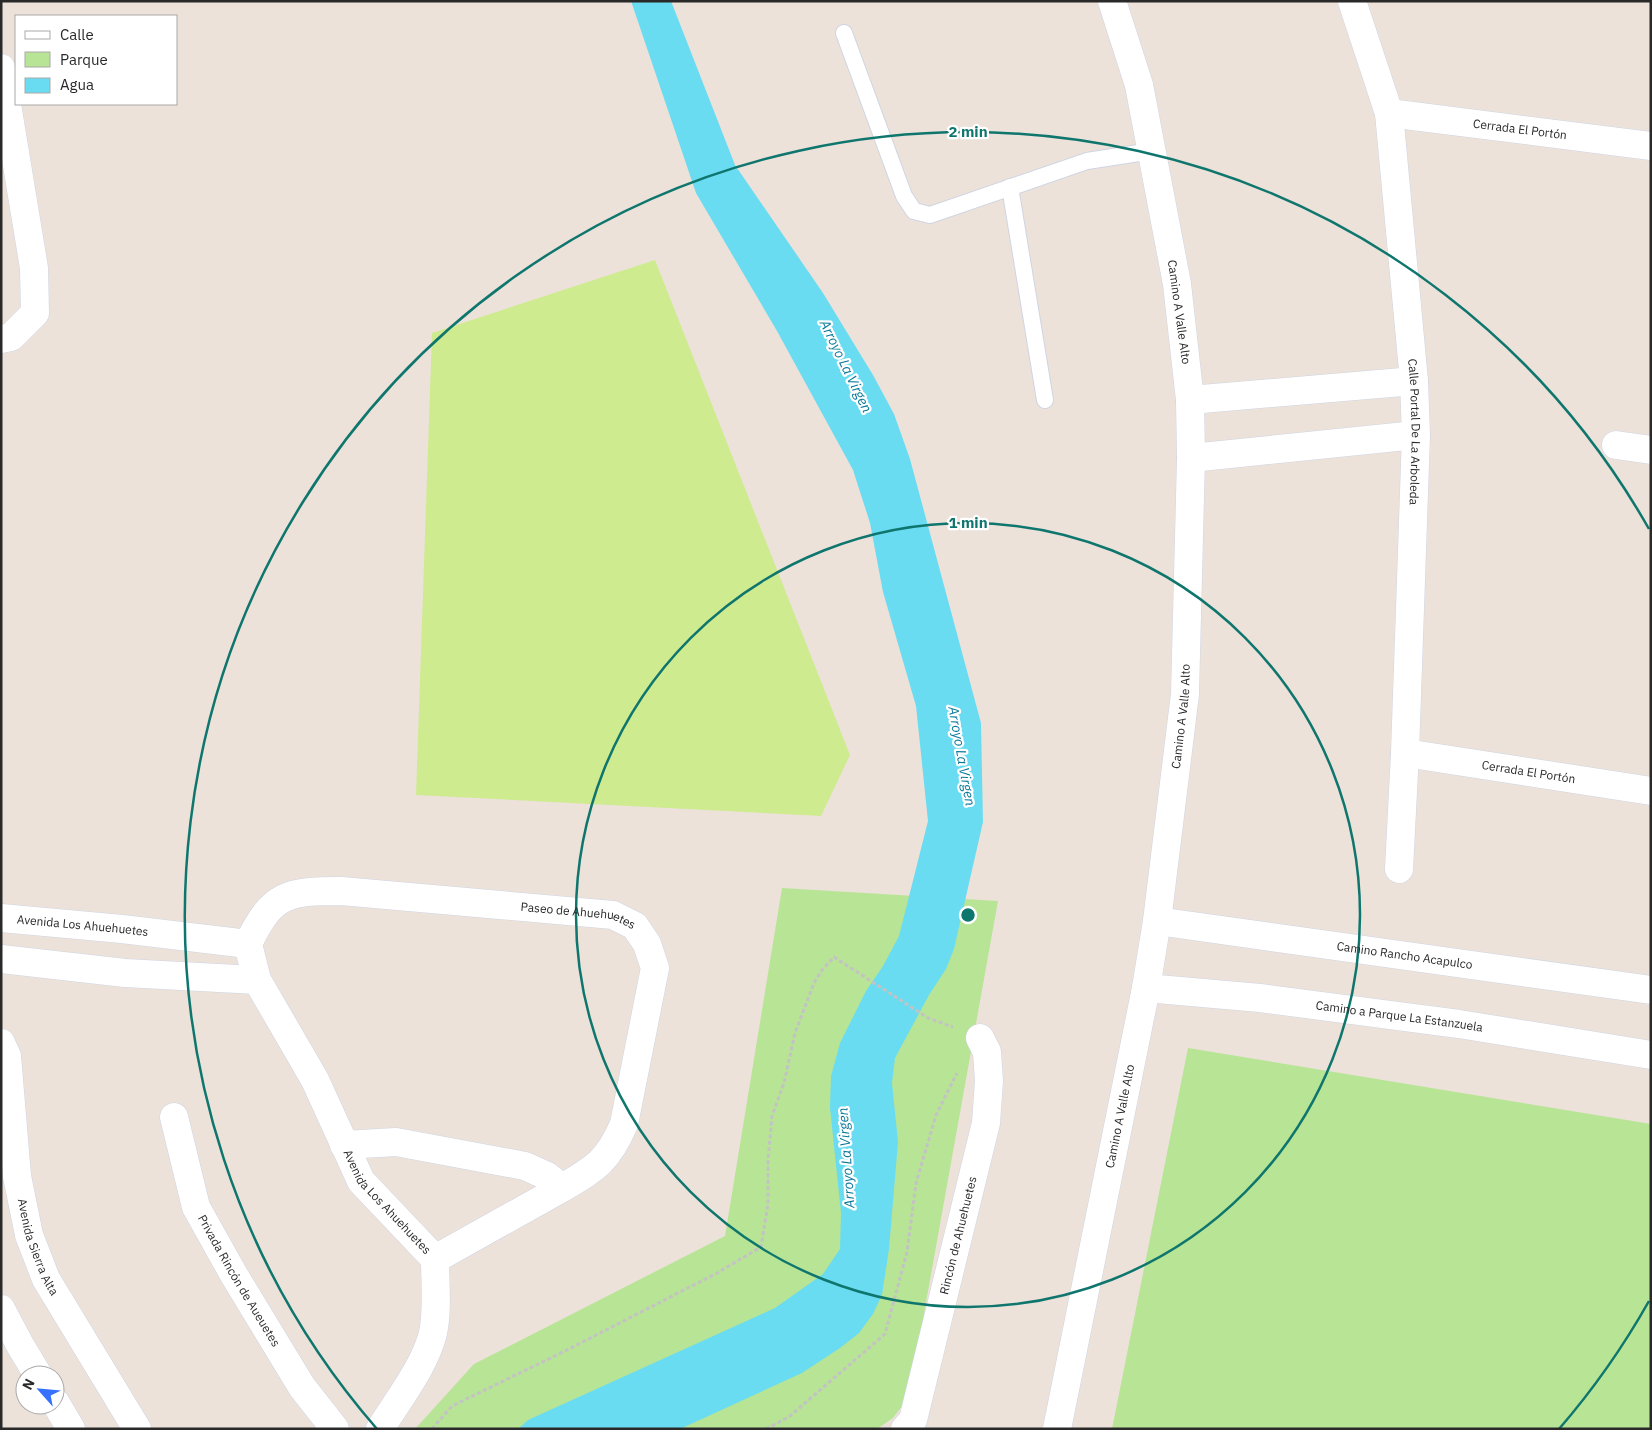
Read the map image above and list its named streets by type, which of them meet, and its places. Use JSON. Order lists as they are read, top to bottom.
{
  "streets": {
    "street": [
      "Cerrada El Portón",
      "Camino A Valle Alto",
      "Calle Portal De La Arboleda",
      "Paseo de Ahuehuetes",
      "Avenida Los Ahuehuetes",
      "Camino Rancho Acapulco",
      "Camino a Parque La Estanzuela",
      "Rincón de Ahuehuetes",
      "Avenida Sierra Alta",
      "Privada Rincón de Aueuetes"
    ]
  },
  "crossings": [
    ["Cerrada El Portón", "Calle Portal De La Arboleda"],
    ["Camino A Valle Alto", "Camino Rancho Acapulco"],
    ["Camino A Valle Alto", "Camino a Parque La Estanzuela"],
    ["Paseo de Ahuehuetes", "Avenida Los Ahuehuetes"]
  ],
  "water": ["Arroyo La Virgen"],
  "legend": ["Calle", "Parque", "Agua"],
  "north": "top left",
  "rings": ["2 min", "1 min"]
}
